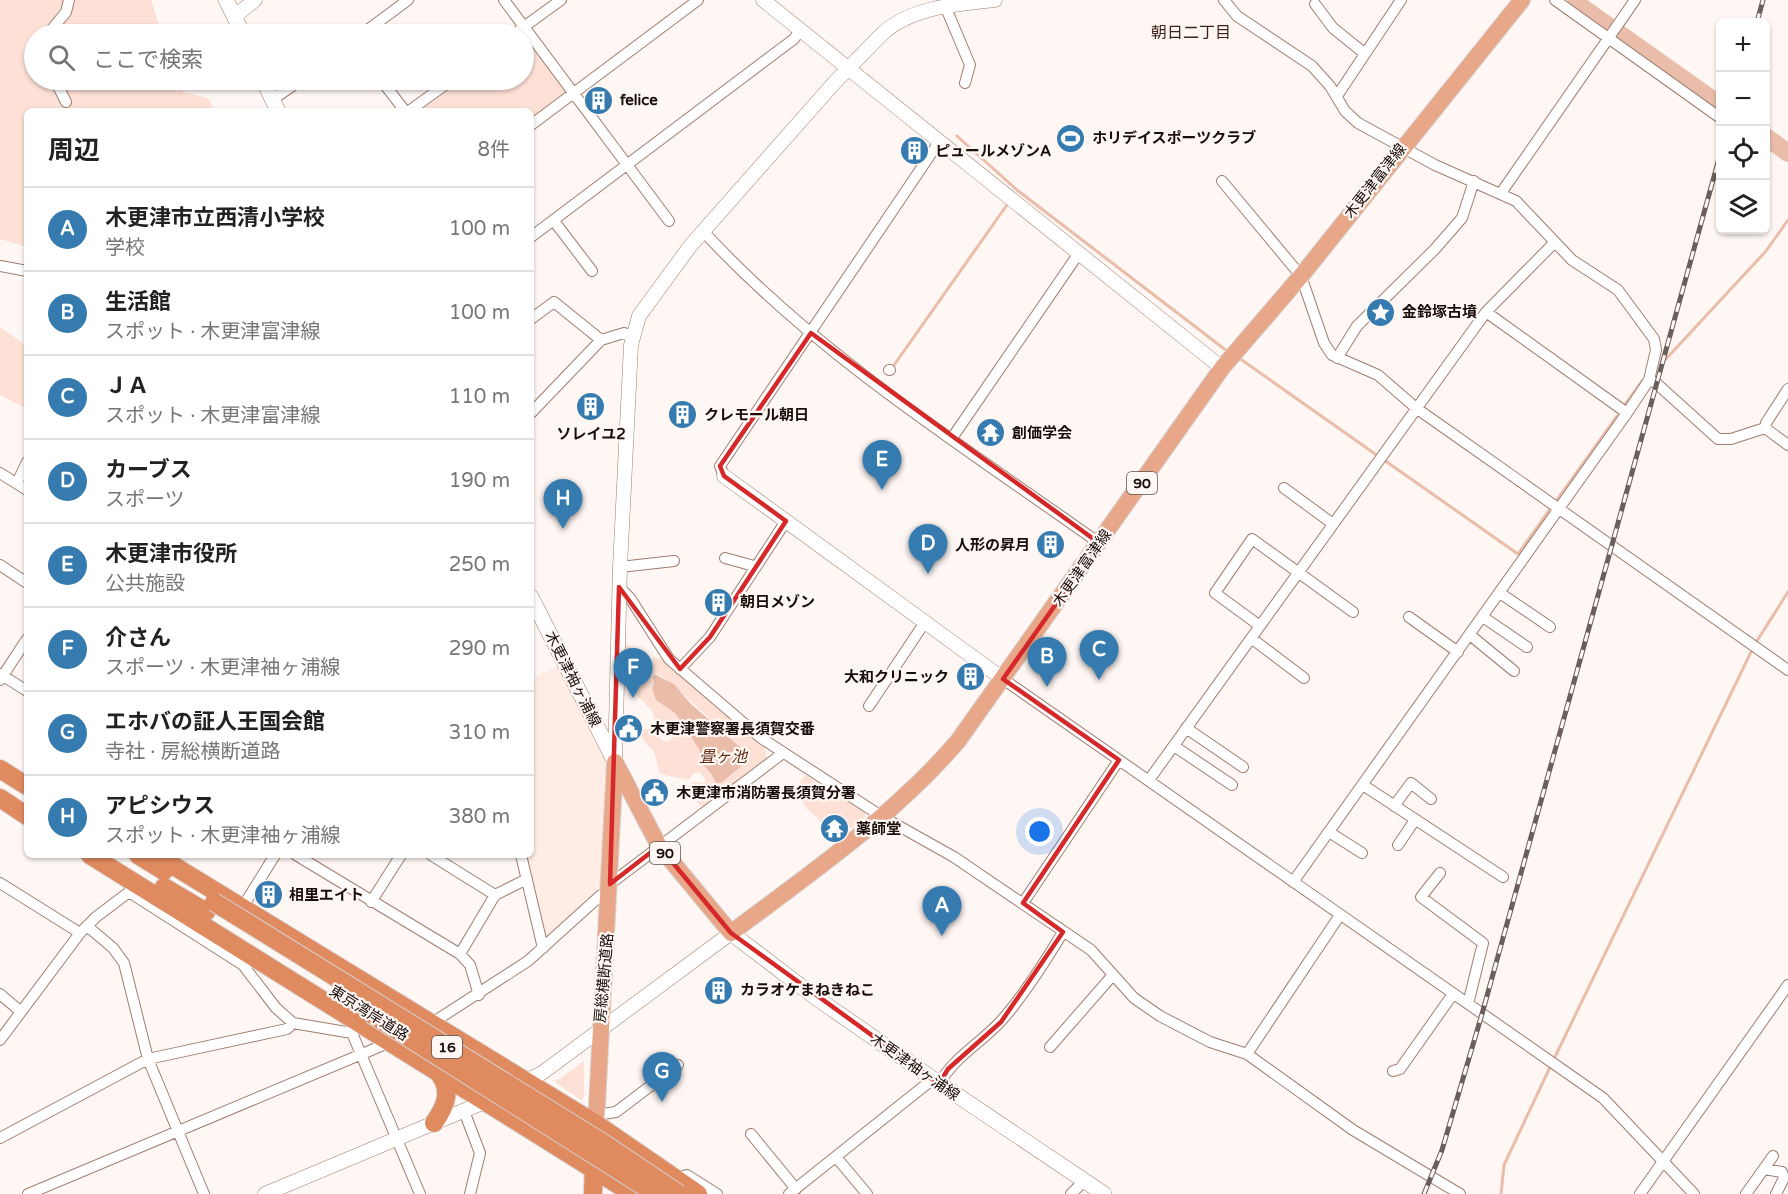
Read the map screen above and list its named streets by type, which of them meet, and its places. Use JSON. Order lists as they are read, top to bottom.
{
  "streets": {
    "highway": ["房総横断道路", "東京湾岸道路", "16"],
    "main road": ["木更津富津線", "90", "木更津袖ヶ浦線"]
  },
  "crossings": [
    ["木更津富津線", "90"],
    ["木更津富津線", "木更津袖ヶ浦線"],
    ["90", "木更津袖ヶ浦線"],
    ["90", "房総横断道路"],
    ["木更津袖ヶ浦線", "房総横断道路"],
    ["房総横断道路", "16"],
    ["東京湾岸道路", "16"]
  ],
  "districts": ["朝日二丁目"],
  "water": ["畳ヶ池"],
  "places": {
    "building": [
      "felice",
      "ピュールメゾンA",
      "ソレイユ2",
      "クレモール朝日",
      "人形の昇月",
      "朝日メゾン",
      "大和クリニック",
      "相里エイト",
      "カラオケまねきねこ"
    ],
    "sports": ["ホリデイスポーツクラブ"],
    "place": ["金鈴塚古墳"],
    "temple": ["創価学会", "薬師堂"],
    "public building": ["木更津警察署長須賀交番", "木更津市消防署長須賀分署"]
  },
  "page": {
    "map_buttons": ["+", "−"],
    "search": "ここで検索",
    "heading": ["周辺", "8件"],
    "list": [
      {
        "mark": "A",
        "name": "木更津市立西清小学校",
        "note": "学校",
        "value": "100 m"
      },
      {
        "mark": "B",
        "name": "生活館",
        "note": "スポット · 木更津富津線",
        "value": "100 m"
      },
      {
        "mark": "C",
        "name": "ＪＡ",
        "note": "スポット · 木更津富津線",
        "value": "110 m"
      },
      {
        "mark": "D",
        "name": "カーブス",
        "note": "スポーツ",
        "value": "190 m"
      },
      {
        "mark": "E",
        "name": "木更津市役所",
        "note": "公共施設",
        "value": "250 m"
      },
      {
        "mark": "F",
        "name": "介さん",
        "note": "スポーツ · 木更津袖ヶ浦線",
        "value": "290 m"
      },
      {
        "mark": "G",
        "name": "エホバの証人王国会館",
        "note": "寺社 · 房総横断道路",
        "value": "310 m"
      },
      {
        "mark": "H",
        "name": "アピシウス",
        "note": "スポット · 木更津袖ヶ浦線",
        "value": "380 m"
      }
    ],
    "pins": [
      "E",
      "H",
      "D",
      "C",
      "B",
      "F",
      "A",
      "G"
    ]
  }
}
